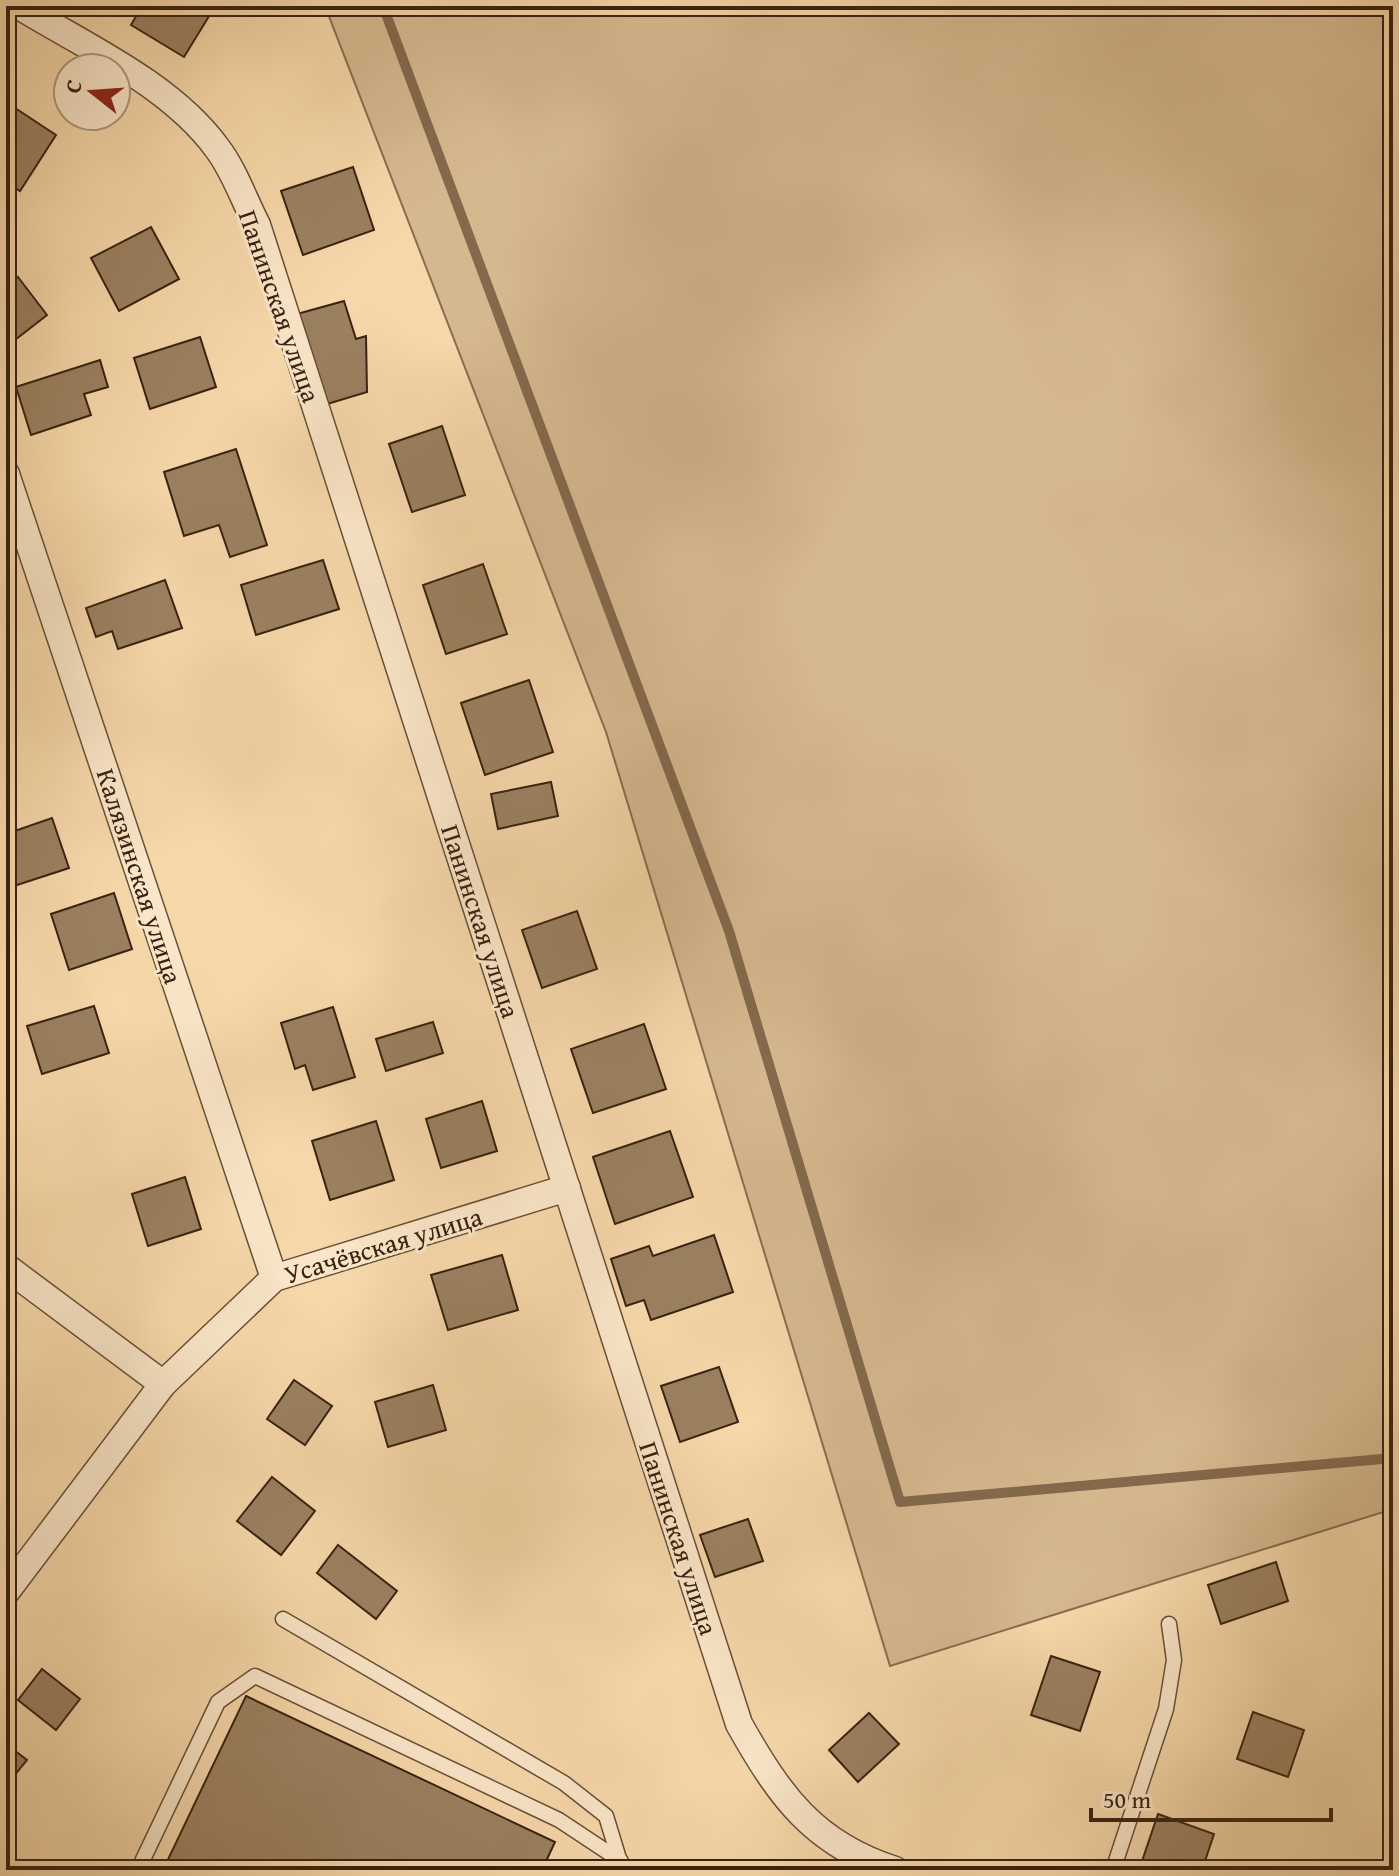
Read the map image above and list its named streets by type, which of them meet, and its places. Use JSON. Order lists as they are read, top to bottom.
{
  "streets": {
    "street": ["Панинская улица", "Калязинская улица", "Усачёвская улица"]
  },
  "crossings": [
    ["Панинская улица", "Усачёвская улица"],
    ["Калязинская улица", "Усачёвская улица"]
  ],
  "scale_bar": "50 m",
  "north": "left"
}
